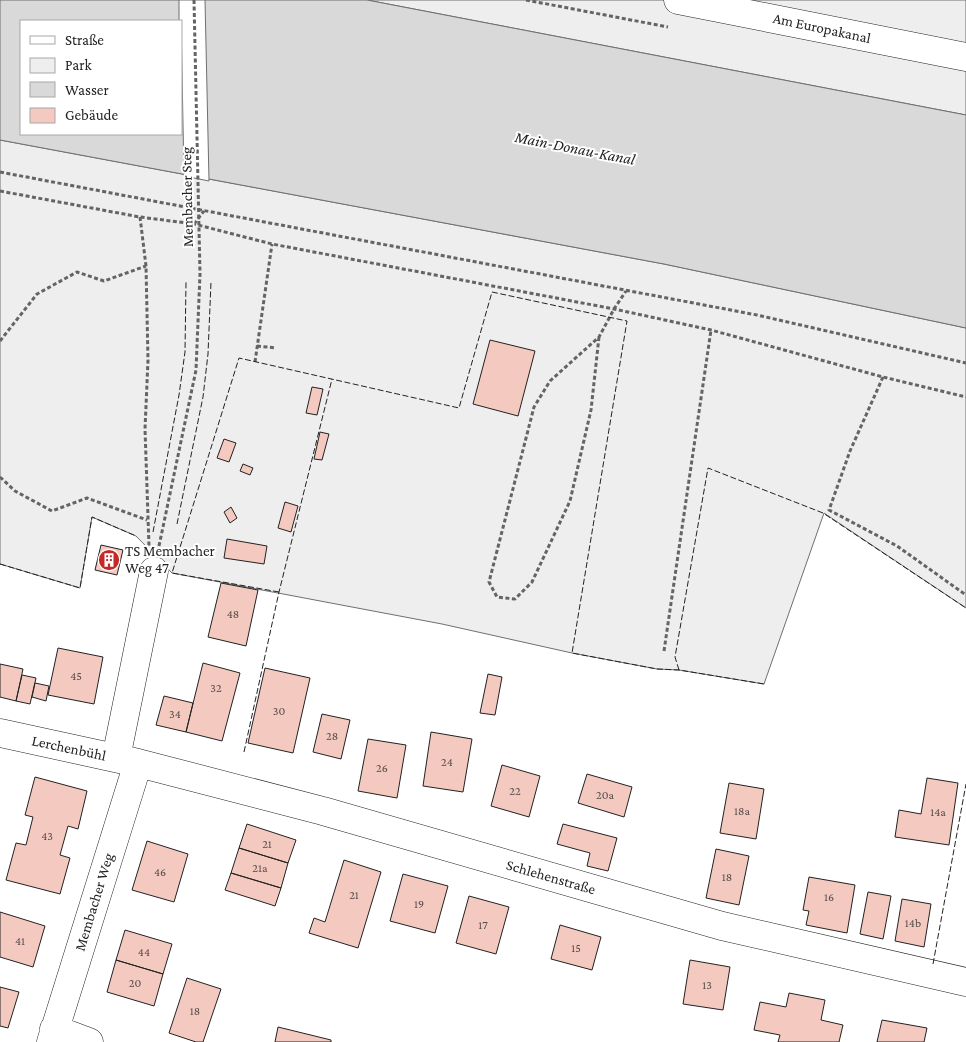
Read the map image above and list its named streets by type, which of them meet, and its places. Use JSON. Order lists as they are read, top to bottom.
{
  "streets": {
    "street": [
      "Am Europakanal",
      "Lerchenbühl",
      "Schlehenstraße",
      "Membacher Weg"
    ],
    "path": ["Membacher Steg"]
  },
  "crossings": [
    ["Membacher Steg", "Membacher Weg"],
    ["Lerchenbühl", "Schlehenstraße"],
    ["Lerchenbühl", "Membacher Weg"],
    ["Schlehenstraße", "Membacher Weg"]
  ],
  "water": ["Main-Donau-Kanal"],
  "places": {
    "building": ["TS Membacher Weg 47"]
  },
  "house_numbers": [
    "48",
    "45",
    "32",
    "30",
    "34",
    "28",
    "24",
    "26",
    "22",
    "20a",
    "18a",
    "14a",
    "43",
    "21",
    "21a",
    "46",
    "18",
    "21",
    "16",
    "19",
    "14b",
    "17",
    "41",
    "15",
    "44",
    "20",
    "13",
    "18"
  ],
  "legend": [
    "Straße",
    "Park",
    "Wasser",
    "Gebäude"
  ]
}
